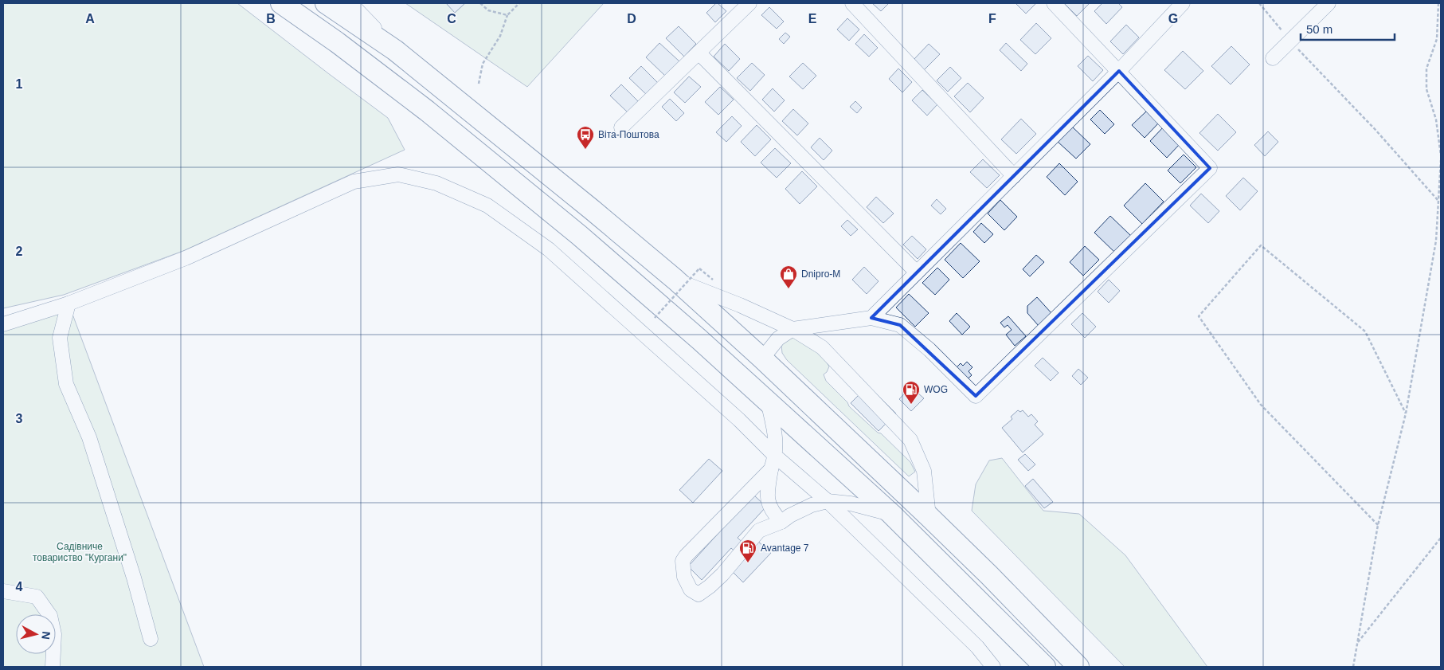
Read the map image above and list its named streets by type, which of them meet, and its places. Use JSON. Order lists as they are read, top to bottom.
{
  "parks": ["Садівниче товариство \"Кургани\""],
  "places": {
    "bus stop": ["Віта-Поштова"],
    "shop": ["Dnipro-M"],
    "fuel station": ["WOG", "Avantage 7"]
  },
  "scale_bar": "50 m",
  "north": "right",
  "grid": {
    "columns": [
      "A",
      "B",
      "C",
      "D",
      "E",
      "F",
      "G"
    ],
    "rows": [
      "1",
      "2",
      "3",
      "4"
    ]
  }
}
